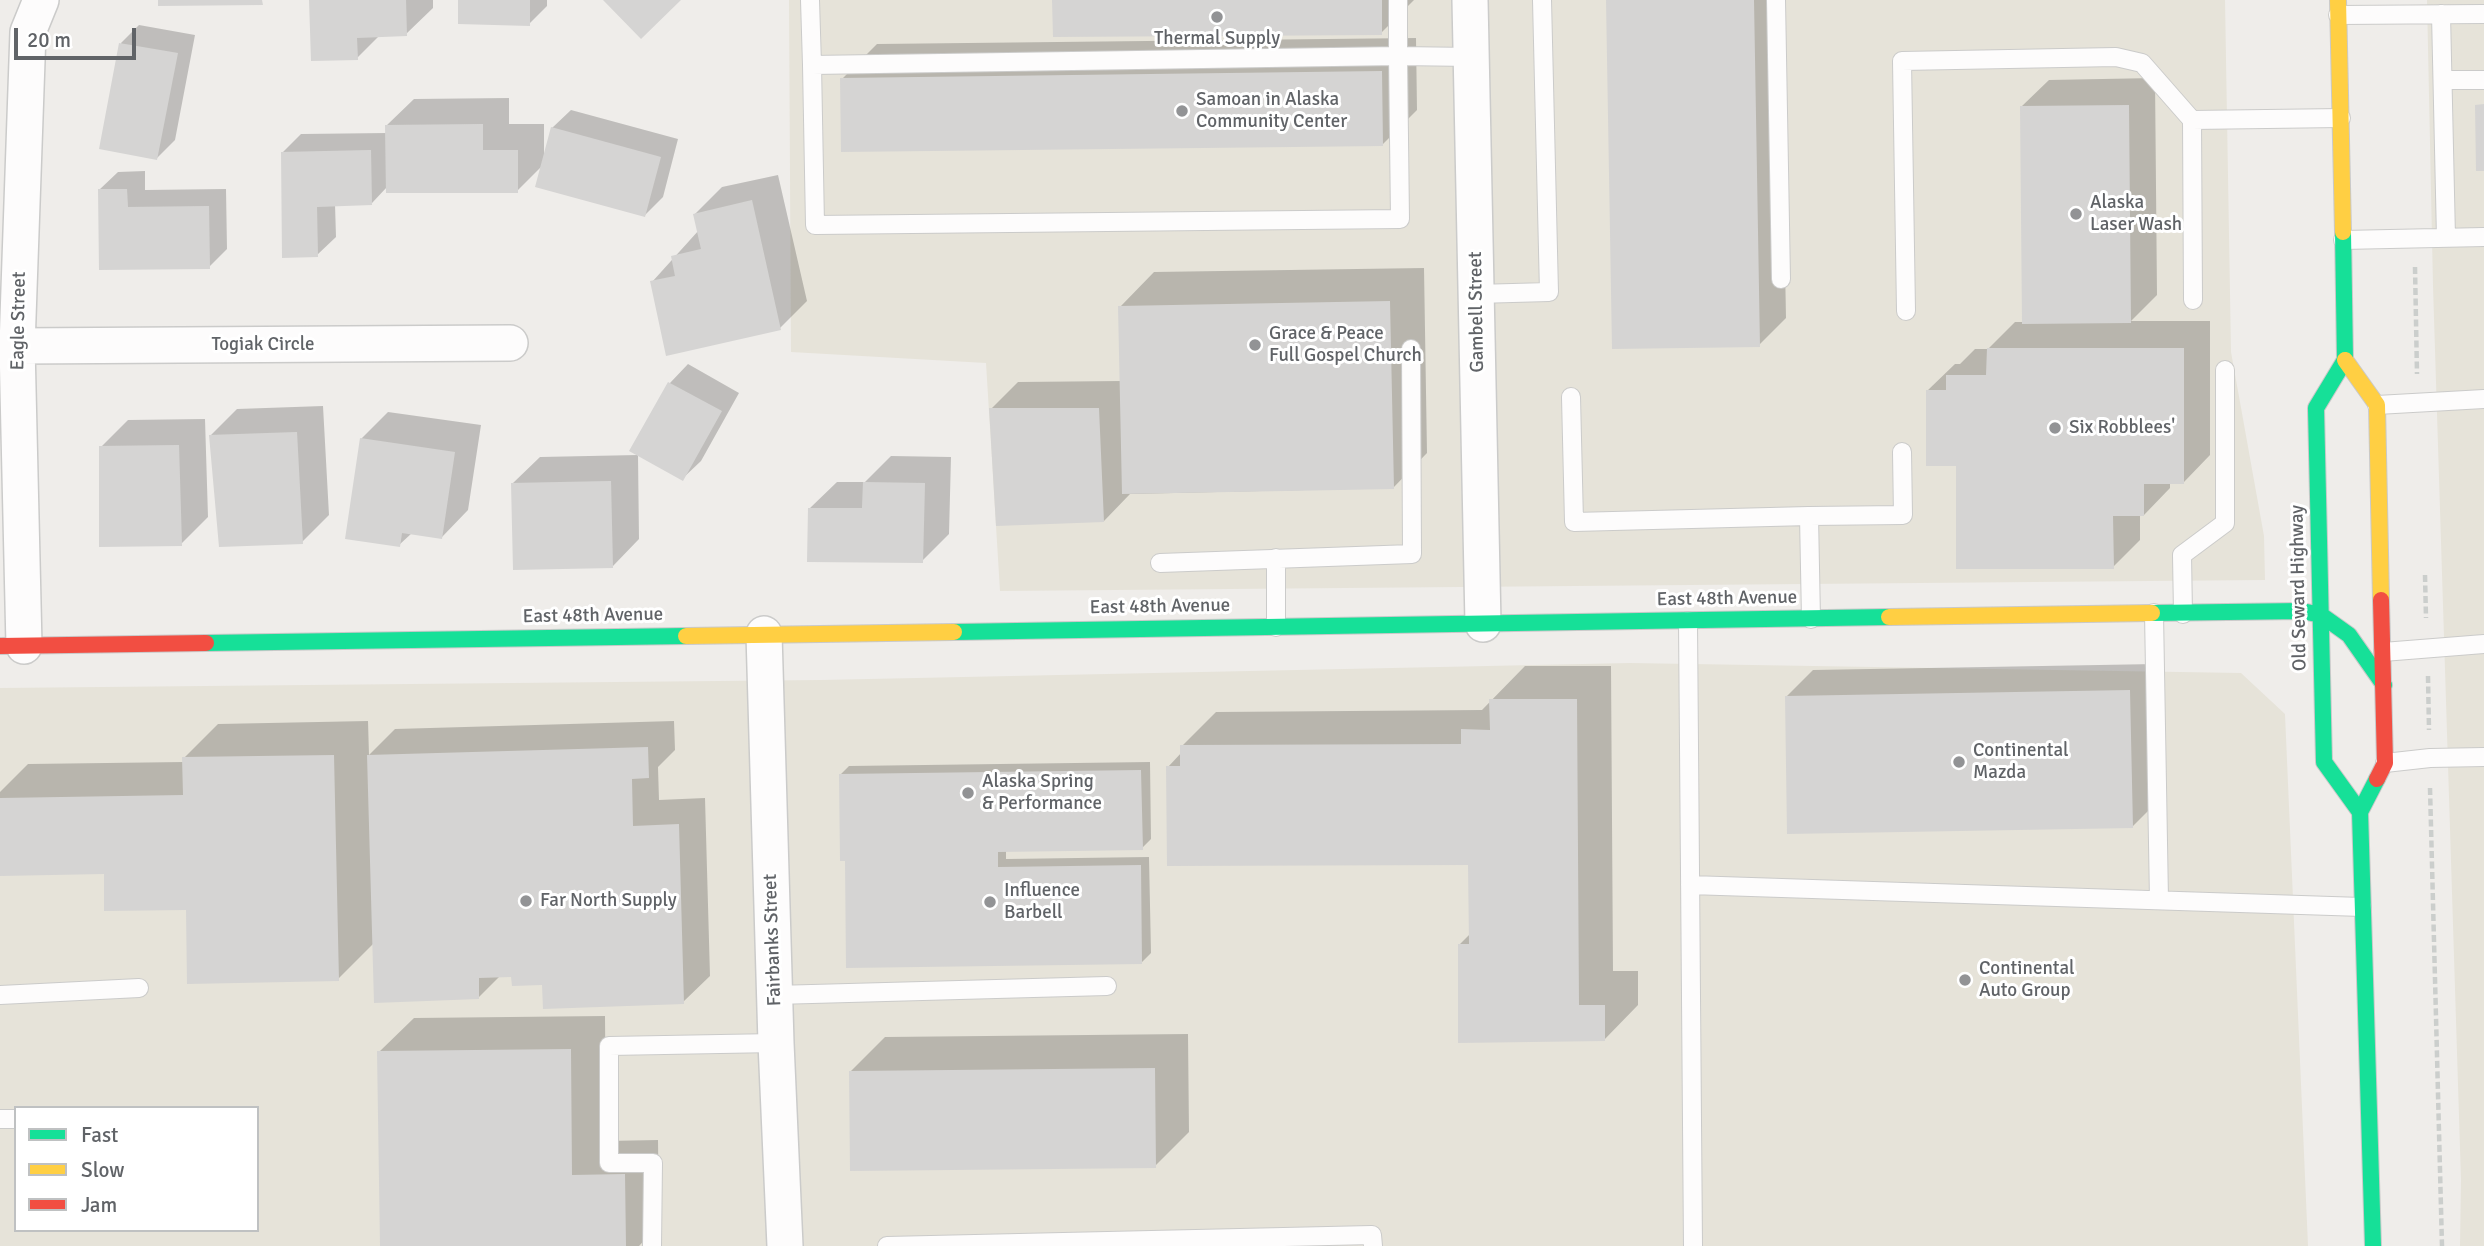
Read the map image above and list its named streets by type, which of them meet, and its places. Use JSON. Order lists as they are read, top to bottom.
{
  "streets": {
    "street": [
      "Gambell Street",
      "Eagle Street",
      "Togiak Circle",
      "Old Seward Highway",
      "East 48th Avenue",
      "Fairbanks Street"
    ]
  },
  "crossings": [
    ["Gambell Street", "East 48th Avenue"],
    ["Eagle Street", "Togiak Circle"],
    ["Eagle Street", "East 48th Avenue"],
    ["Old Seward Highway", "East 48th Avenue"],
    ["East 48th Avenue", "Fairbanks Street"]
  ],
  "places": [
    "Thermal Supply",
    "Samoan in Alaska Community Center",
    "Alaska Laser Wash",
    "Grace & Peace Full Gospel Church",
    "Six Robblees'",
    "Continental Mazda",
    "Alaska Spring & Performance",
    "Far North Supply",
    "Influence Barbell",
    "Continental Auto Group"
  ],
  "legend": ["Fast", "Slow", "Jam"],
  "scale_bar": "20 m"
}
